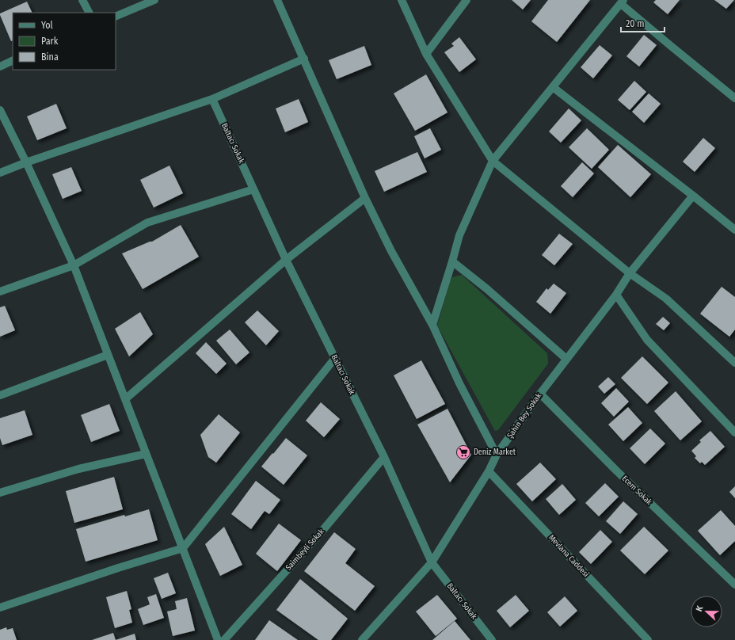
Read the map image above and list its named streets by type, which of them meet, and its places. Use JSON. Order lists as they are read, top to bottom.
{
  "streets": {
    "street": [
      "Baltacı Sokak",
      "Şahin Bey Sokak",
      "Ecem Sokak",
      "Saimbeyli Sokak",
      "Mevlana Caddesi"
    ]
  },
  "crossings": [
    ["Baltacı Sokak", "Şahin Bey Sokak"],
    ["Baltacı Sokak", "Saimbeyli Sokak"],
    ["Şahin Bey Sokak", "Ecem Sokak"],
    ["Şahin Bey Sokak", "Mevlana Caddesi"]
  ],
  "places": {
    "supermarket": ["Deniz Market"]
  },
  "legend": ["Yol", "Park", "Bina"],
  "scale_bar": "20 m",
  "north": "left"
}
